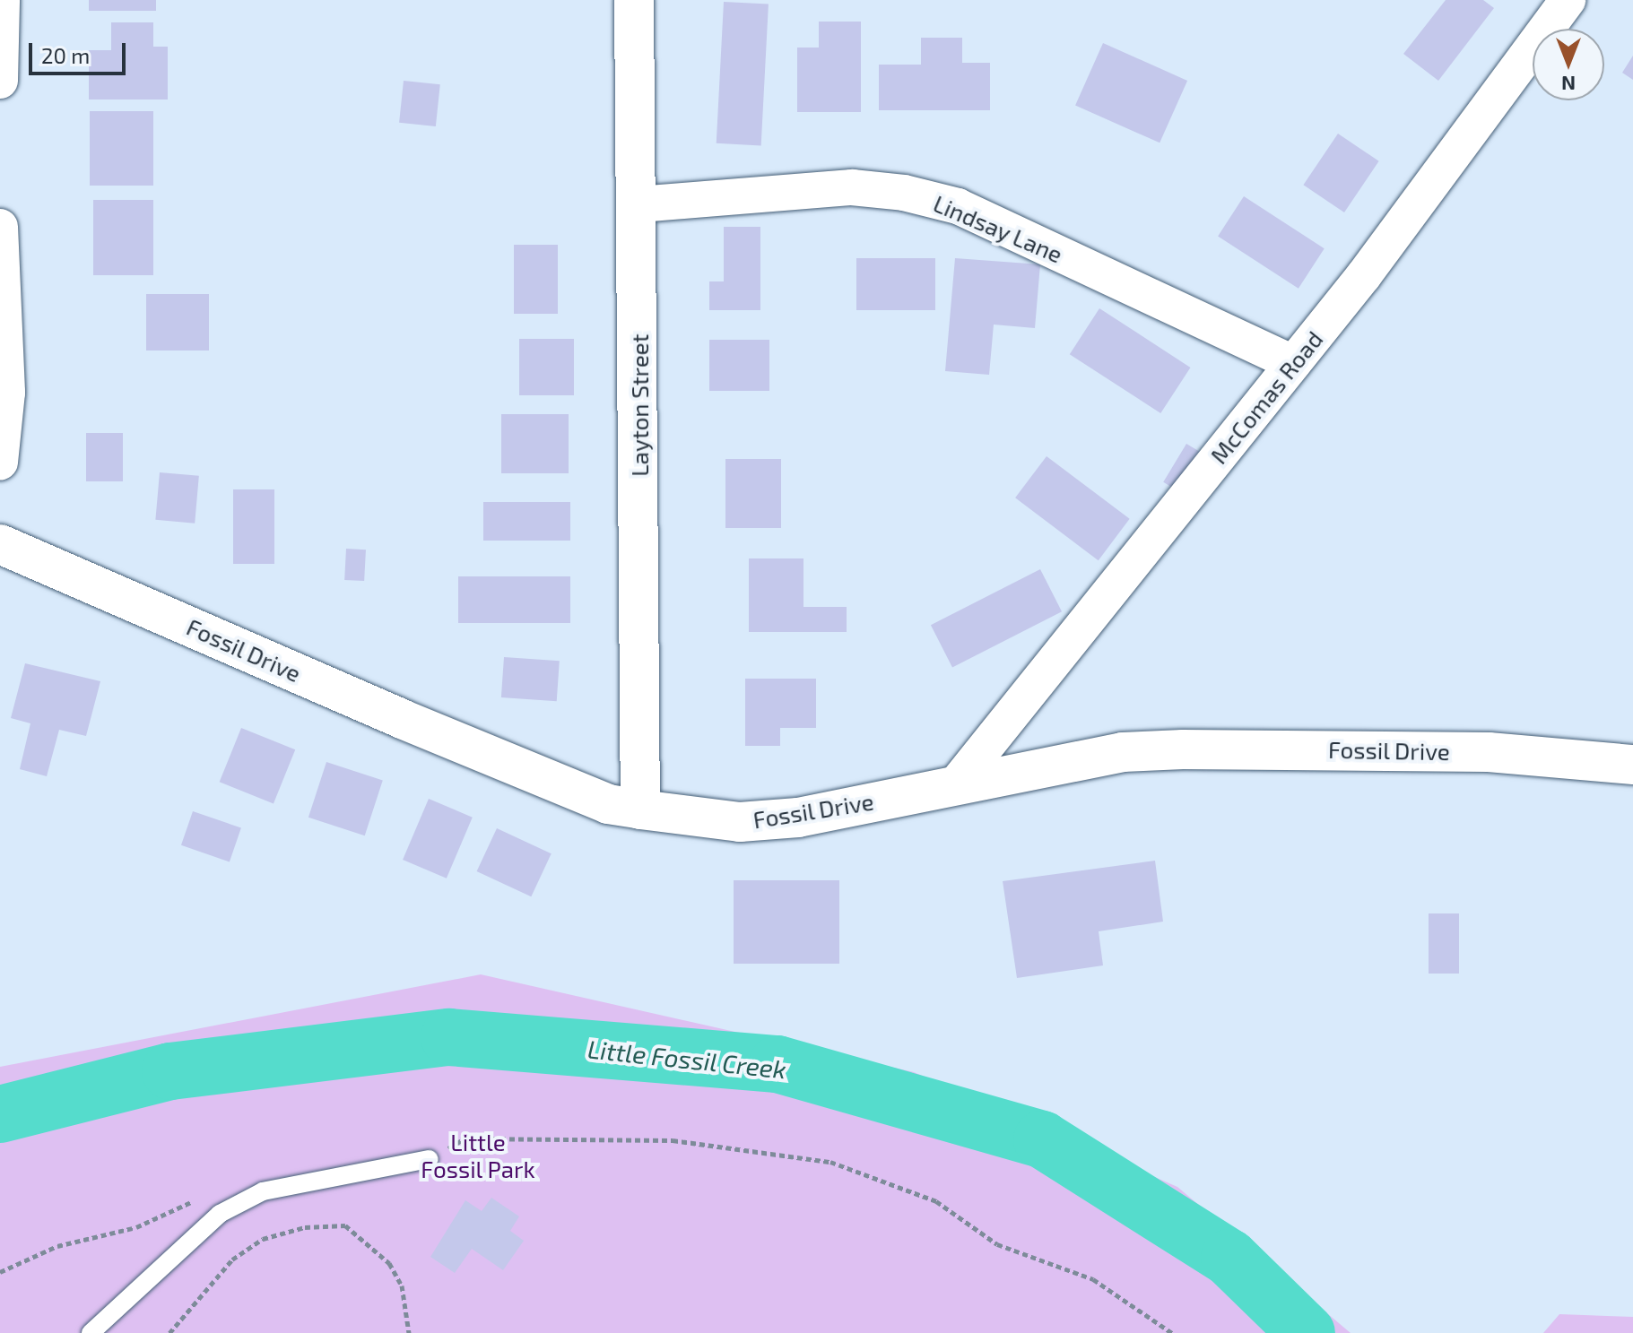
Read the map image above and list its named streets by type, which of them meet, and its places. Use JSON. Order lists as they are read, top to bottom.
{
  "streets": {
    "street": [
      "Lindsay Lane",
      "McComas Road",
      "Layton Street",
      "Fossil Drive"
    ]
  },
  "crossings": [
    ["Lindsay Lane", "McComas Road"],
    ["Lindsay Lane", "Layton Street"],
    ["McComas Road", "Fossil Drive"],
    ["Layton Street", "Fossil Drive"]
  ],
  "water": ["Little Fossil Creek"],
  "parks": ["Little Fossil Park"],
  "scale_bar": "20 m",
  "north": "bottom"
}
